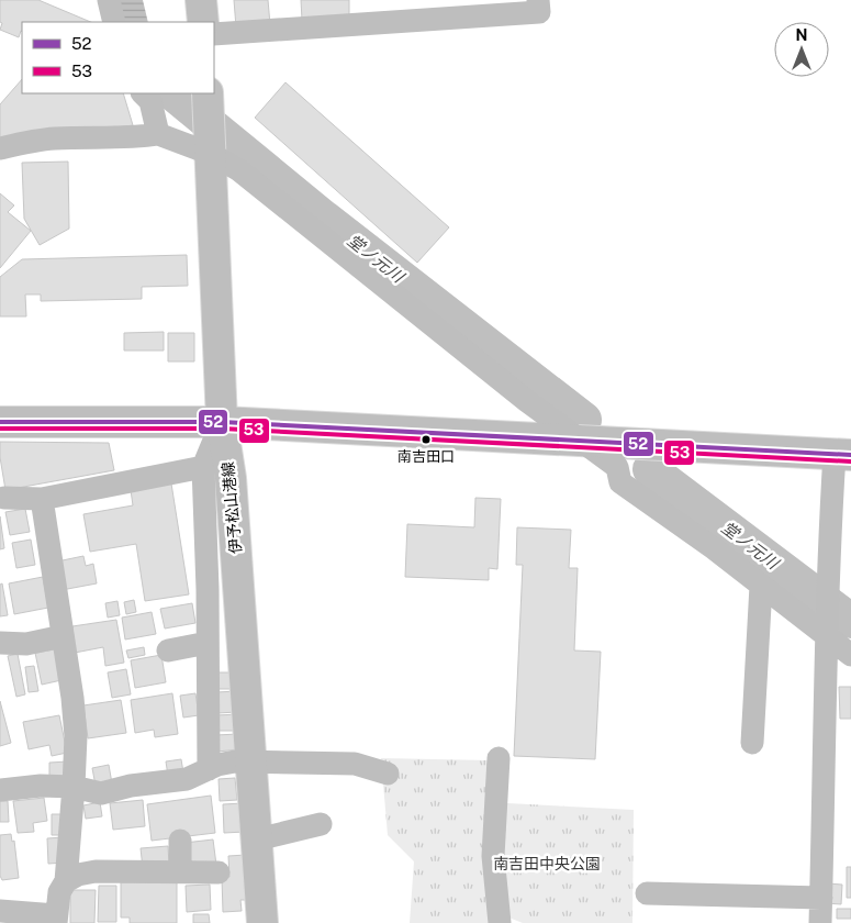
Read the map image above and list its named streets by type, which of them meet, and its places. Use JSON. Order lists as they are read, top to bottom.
{
  "streets": {
    "main road": ["伊予松山港線"]
  },
  "water": ["堂ノ元川"],
  "parks": ["南吉田中央公園"],
  "places": ["南吉田口"],
  "lines": ["transit line 52", "transit line 53"],
  "legend": ["52", "53"],
  "north": "top"
}
